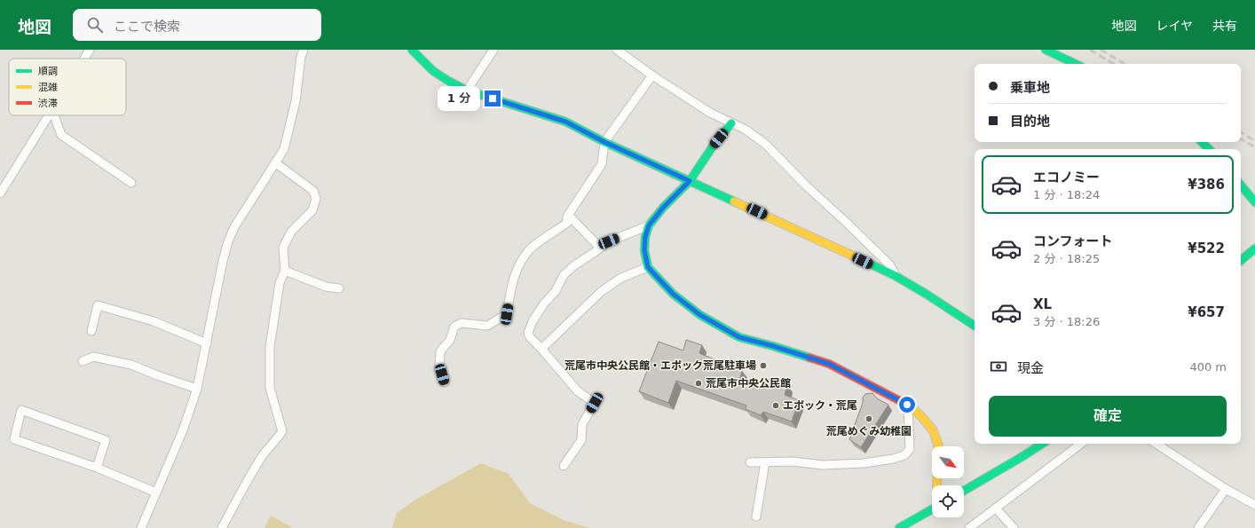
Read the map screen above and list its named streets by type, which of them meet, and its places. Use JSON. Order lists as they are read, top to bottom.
{
  "places": [
    "荒尾市中央公民館・エポック荒尾駐車場",
    "荒尾市中央公民館",
    "エポック・荒尾",
    "荒尾めぐみ幼稚園"
  ],
  "legend": ["順調", "混雑", "渋滞"],
  "north": "bottom right",
  "page": {
    "header": "地図",
    "search": "ここで検索",
    "nav": ["地図", "レイヤ", "共有"],
    "banner": ["乗車地", "目的地"],
    "bubble": "1 分",
    "list": [
      {
        "name": "エコノミー",
        "note": "1 分 · 18:24",
        "value": "¥386"
      },
      {
        "name": "コンフォート",
        "note": "2 分 · 18:25",
        "value": "¥522"
      },
      {
        "name": "XL",
        "note": "3 分 · 18:26",
        "value": "¥657"
      }
    ],
    "pay": ["現金", "400 m"],
    "buttons": "確定"
  }
}
